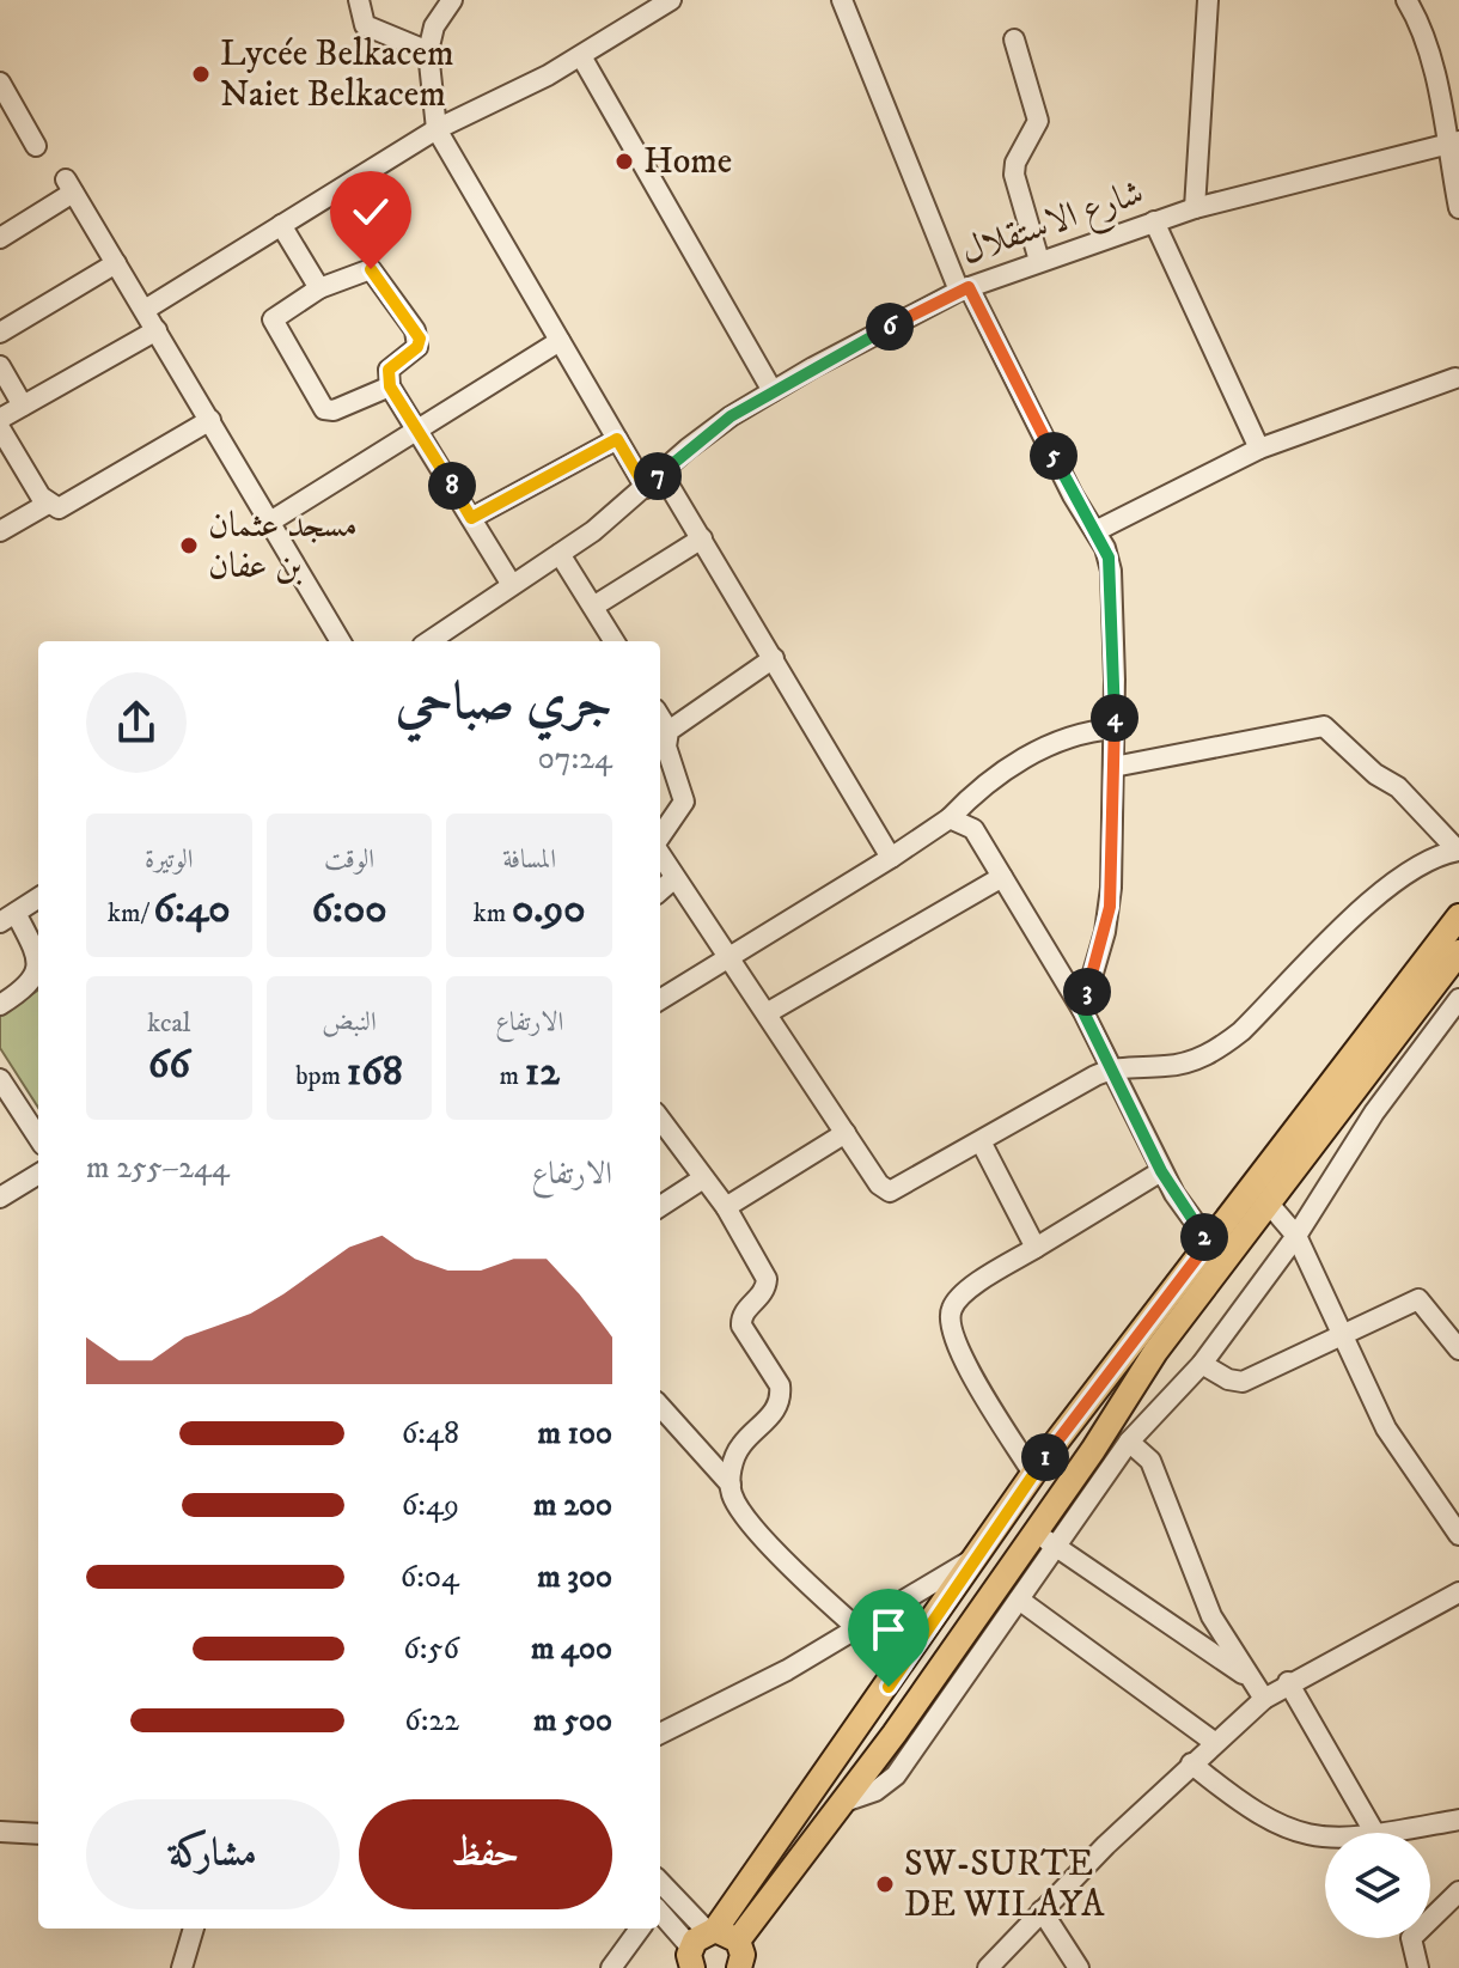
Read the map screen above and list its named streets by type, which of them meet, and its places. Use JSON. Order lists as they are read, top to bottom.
{
  "streets": {
    "street": ["شارع الاستقلال"]
  },
  "places": [
    "Lycée Belkacem Naiet Belkacem",
    "Home",
    "مسجد عثمان بن عفان",
    "SW-SURTE DE WILAYA"
  ],
  "page": {
    "pins": [
      "6",
      "5",
      "7",
      "8",
      "4",
      "3",
      "2",
      "1"
    ],
    "heading": ["جري صباحي", "07:24"],
    "stats": [
      ["المسافة", "0.90 km"],
      ["الوقت", "6:00"],
      ["الوتيرة", "6:40 /km"],
      ["الارتفاع", "12 m"],
      ["النبض", "168 bpm"],
      ["kcal", "66"]
    ],
    "chart": ["الارتفاع", "244–255 m"],
    "list": [
      {
        "name": "100 m",
        "note": "6:48"
      },
      {
        "name": "200 m",
        "note": "6:49"
      },
      {
        "name": "300 m",
        "note": "6:04"
      },
      {
        "name": "400 m",
        "note": "6:56"
      },
      {
        "name": "500 m",
        "note": "6:22"
      }
    ],
    "buttons": ["حفظ", "مشاركة"]
  }
}
